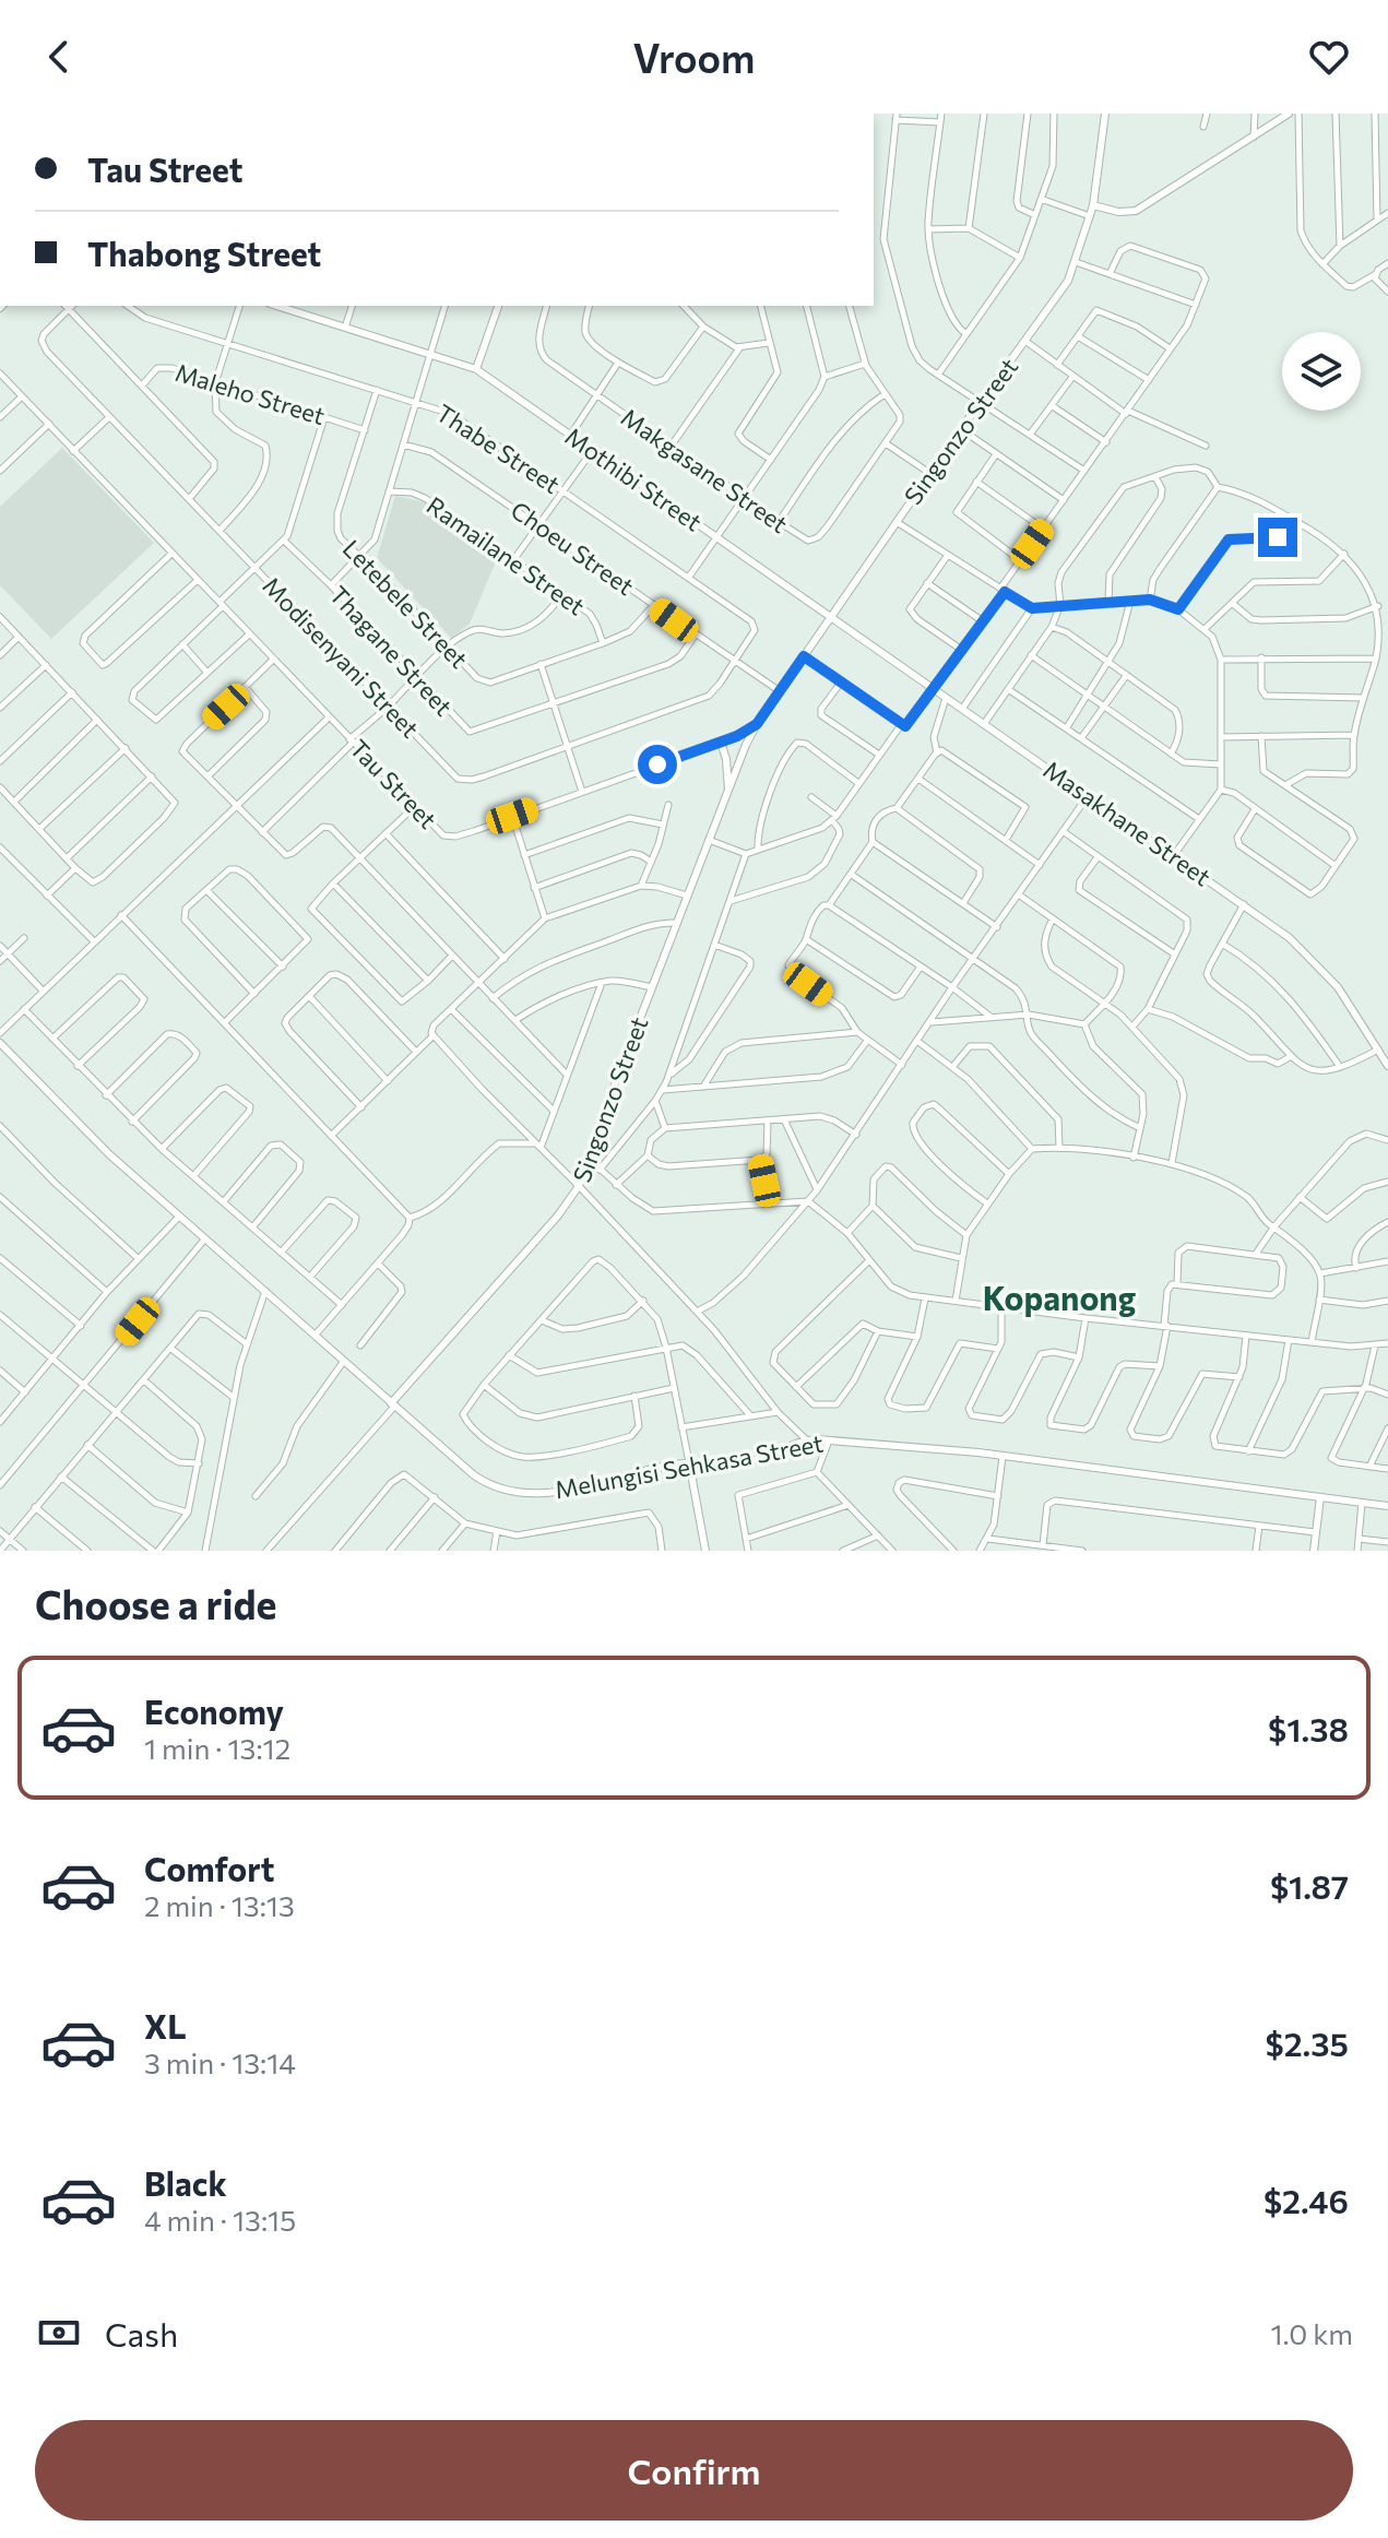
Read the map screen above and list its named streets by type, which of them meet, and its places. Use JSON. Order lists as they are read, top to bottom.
{
  "streets": {
    "street": [
      "Maleho Street",
      "Singonzo Street",
      "Thabe Street",
      "Makgasane Street",
      "Mothibi Street",
      "Choeu Street",
      "Ramailane Street",
      "Letebele Street",
      "Thagane Street",
      "Modisenyani Street",
      "Tau Street",
      "Masakhane Street",
      "Melungisi Sehkasa Street"
    ]
  },
  "crossings": [
    ["Maleho Street", "Letebele Street"],
    ["Singonzo Street", "Mothibi Street"],
    ["Singonzo Street", "Choeu Street"],
    ["Singonzo Street", "Tau Street"],
    ["Singonzo Street", "Masakhane Street"],
    ["Singonzo Street", "Melungisi Sehkasa Street"],
    ["Thabe Street", "Choeu Street"],
    ["Thabe Street", "Letebele Street"],
    ["Thabe Street", "Modisenyani Street"],
    ["Mothibi Street", "Masakhane Street"],
    ["Choeu Street", "Letebele Street"],
    ["Choeu Street", "Thagane Street"],
    ["Choeu Street", "Modisenyani Street"],
    ["Ramailane Street", "Letebele Street"]
  ],
  "districts": ["Kopanong"],
  "page": {
    "header": "Vroom",
    "banner": ["Tau Street", "Thabong Street"],
    "heading": "Choose a ride",
    "list": [
      {
        "name": "Economy",
        "note": "1 min · 13:12",
        "value": "$1.38"
      },
      {
        "name": "Comfort",
        "note": "2 min · 13:13",
        "value": "$1.87"
      },
      {
        "name": "XL",
        "note": "3 min · 13:14",
        "value": "$2.35"
      },
      {
        "name": "Black",
        "note": "4 min · 13:15",
        "value": "$2.46"
      }
    ],
    "pay": ["Cash", "1.0 km"],
    "buttons": "Confirm"
  }
}
